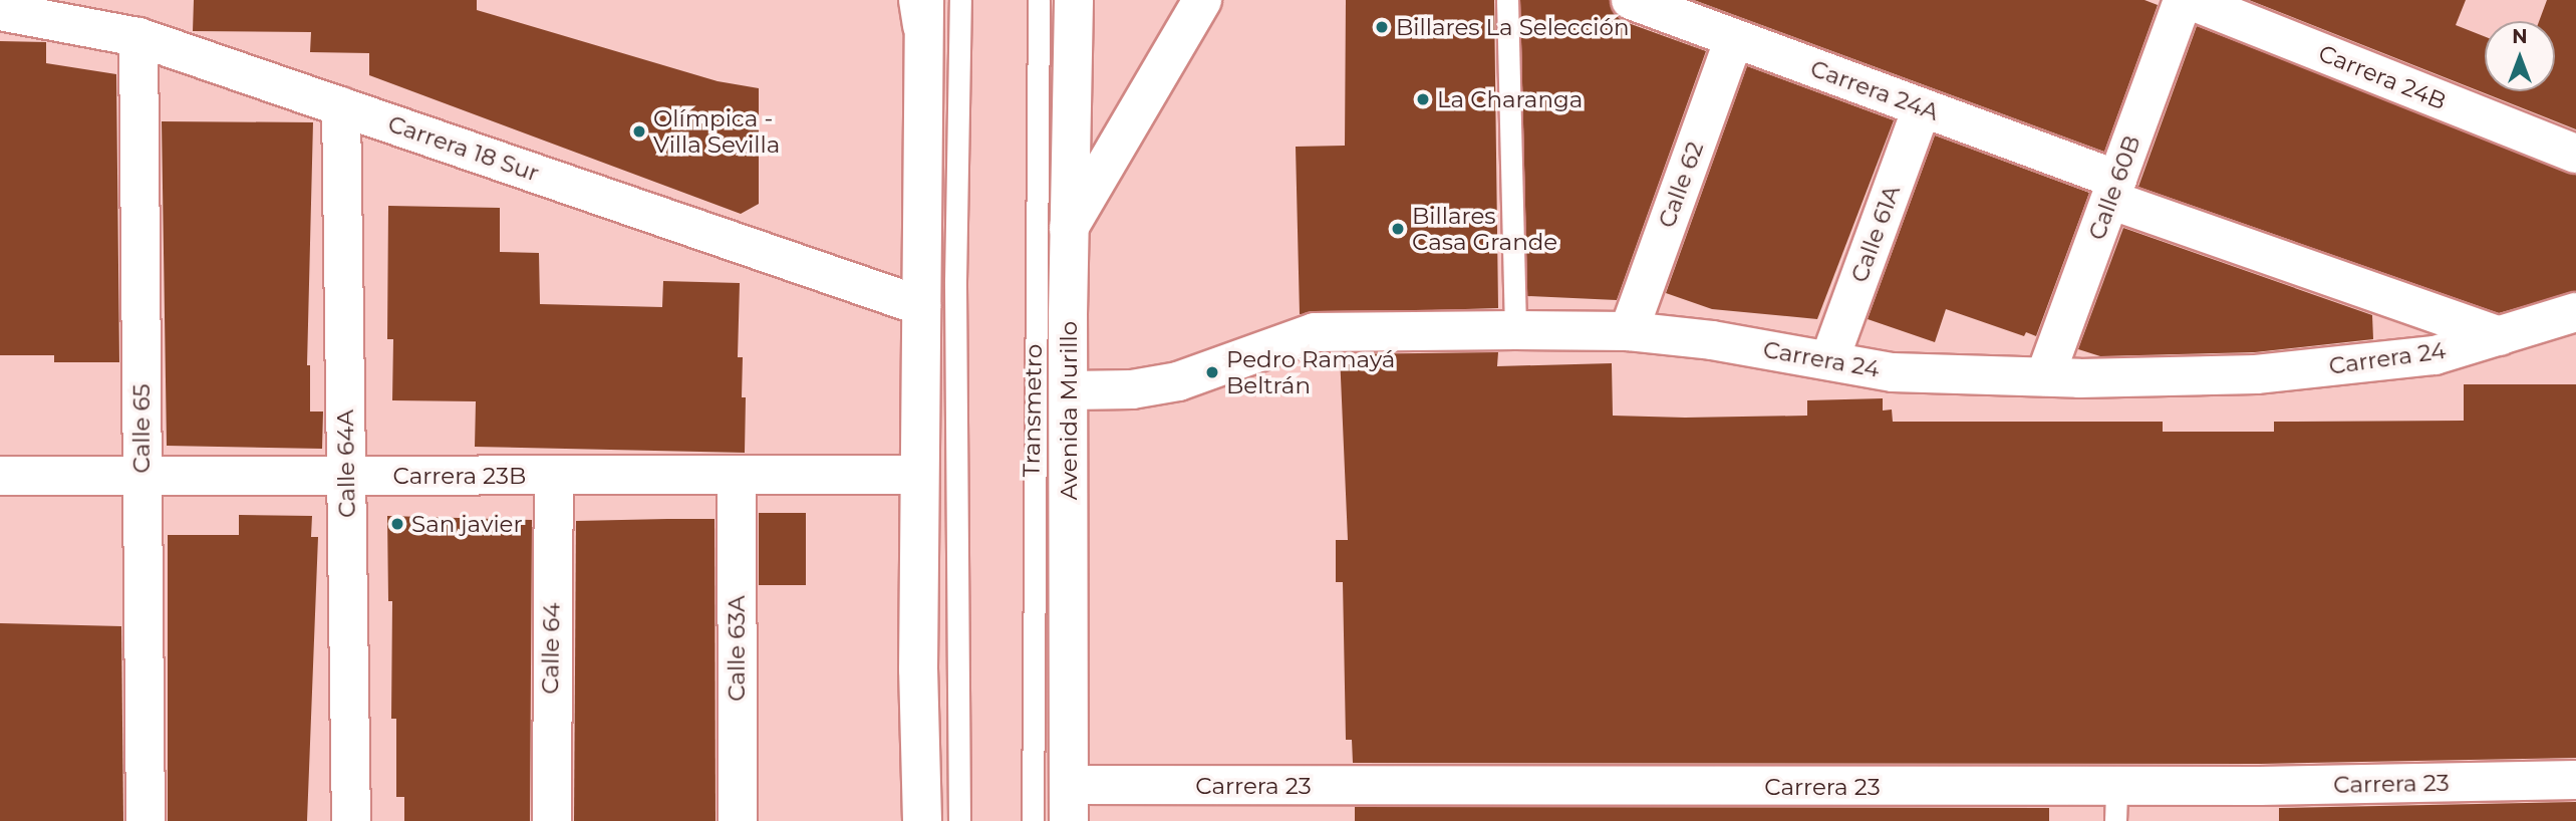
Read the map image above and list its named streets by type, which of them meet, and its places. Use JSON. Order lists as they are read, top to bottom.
{
  "streets": {
    "main road": [
      "Carrera 24B",
      "Carrera 24A",
      "Carrera 18 Sur",
      "Calle 62",
      "Calle 60B",
      "Calle 61A",
      "Carrera 24",
      "Avenida Murillo",
      "Calle 65",
      "Calle 64A",
      "Carrera 23B",
      "Calle 64",
      "Calle 63A",
      "Carrera 23"
    ],
    "lane": ["Transmetro"]
  },
  "crossings": [
    ["Carrera 24A", "Calle 62"],
    ["Carrera 24A", "Calle 60B"],
    ["Carrera 24A", "Calle 61A"],
    ["Carrera 24A", "Carrera 24"],
    ["Carrera 18 Sur", "Calle 65"],
    ["Carrera 18 Sur", "Calle 64A"],
    ["Calle 62", "Carrera 24"],
    ["Calle 60B", "Carrera 24"],
    ["Calle 61A", "Carrera 24"],
    ["Carrera 24", "Avenida Murillo"],
    ["Avenida Murillo", "Carrera 23"],
    ["Calle 65", "Carrera 23B"],
    ["Calle 64A", "Carrera 23B"],
    ["Carrera 23B", "Calle 64"],
    ["Carrera 23B", "Calle 63A"]
  ],
  "places": [
    "Billares La Selección",
    "La Charanga",
    "Olímpica - Villa Sevilla",
    "Billares Casa Grande",
    "Pedro Ramayá Beltrán",
    "San javier"
  ],
  "north": "top"
}
